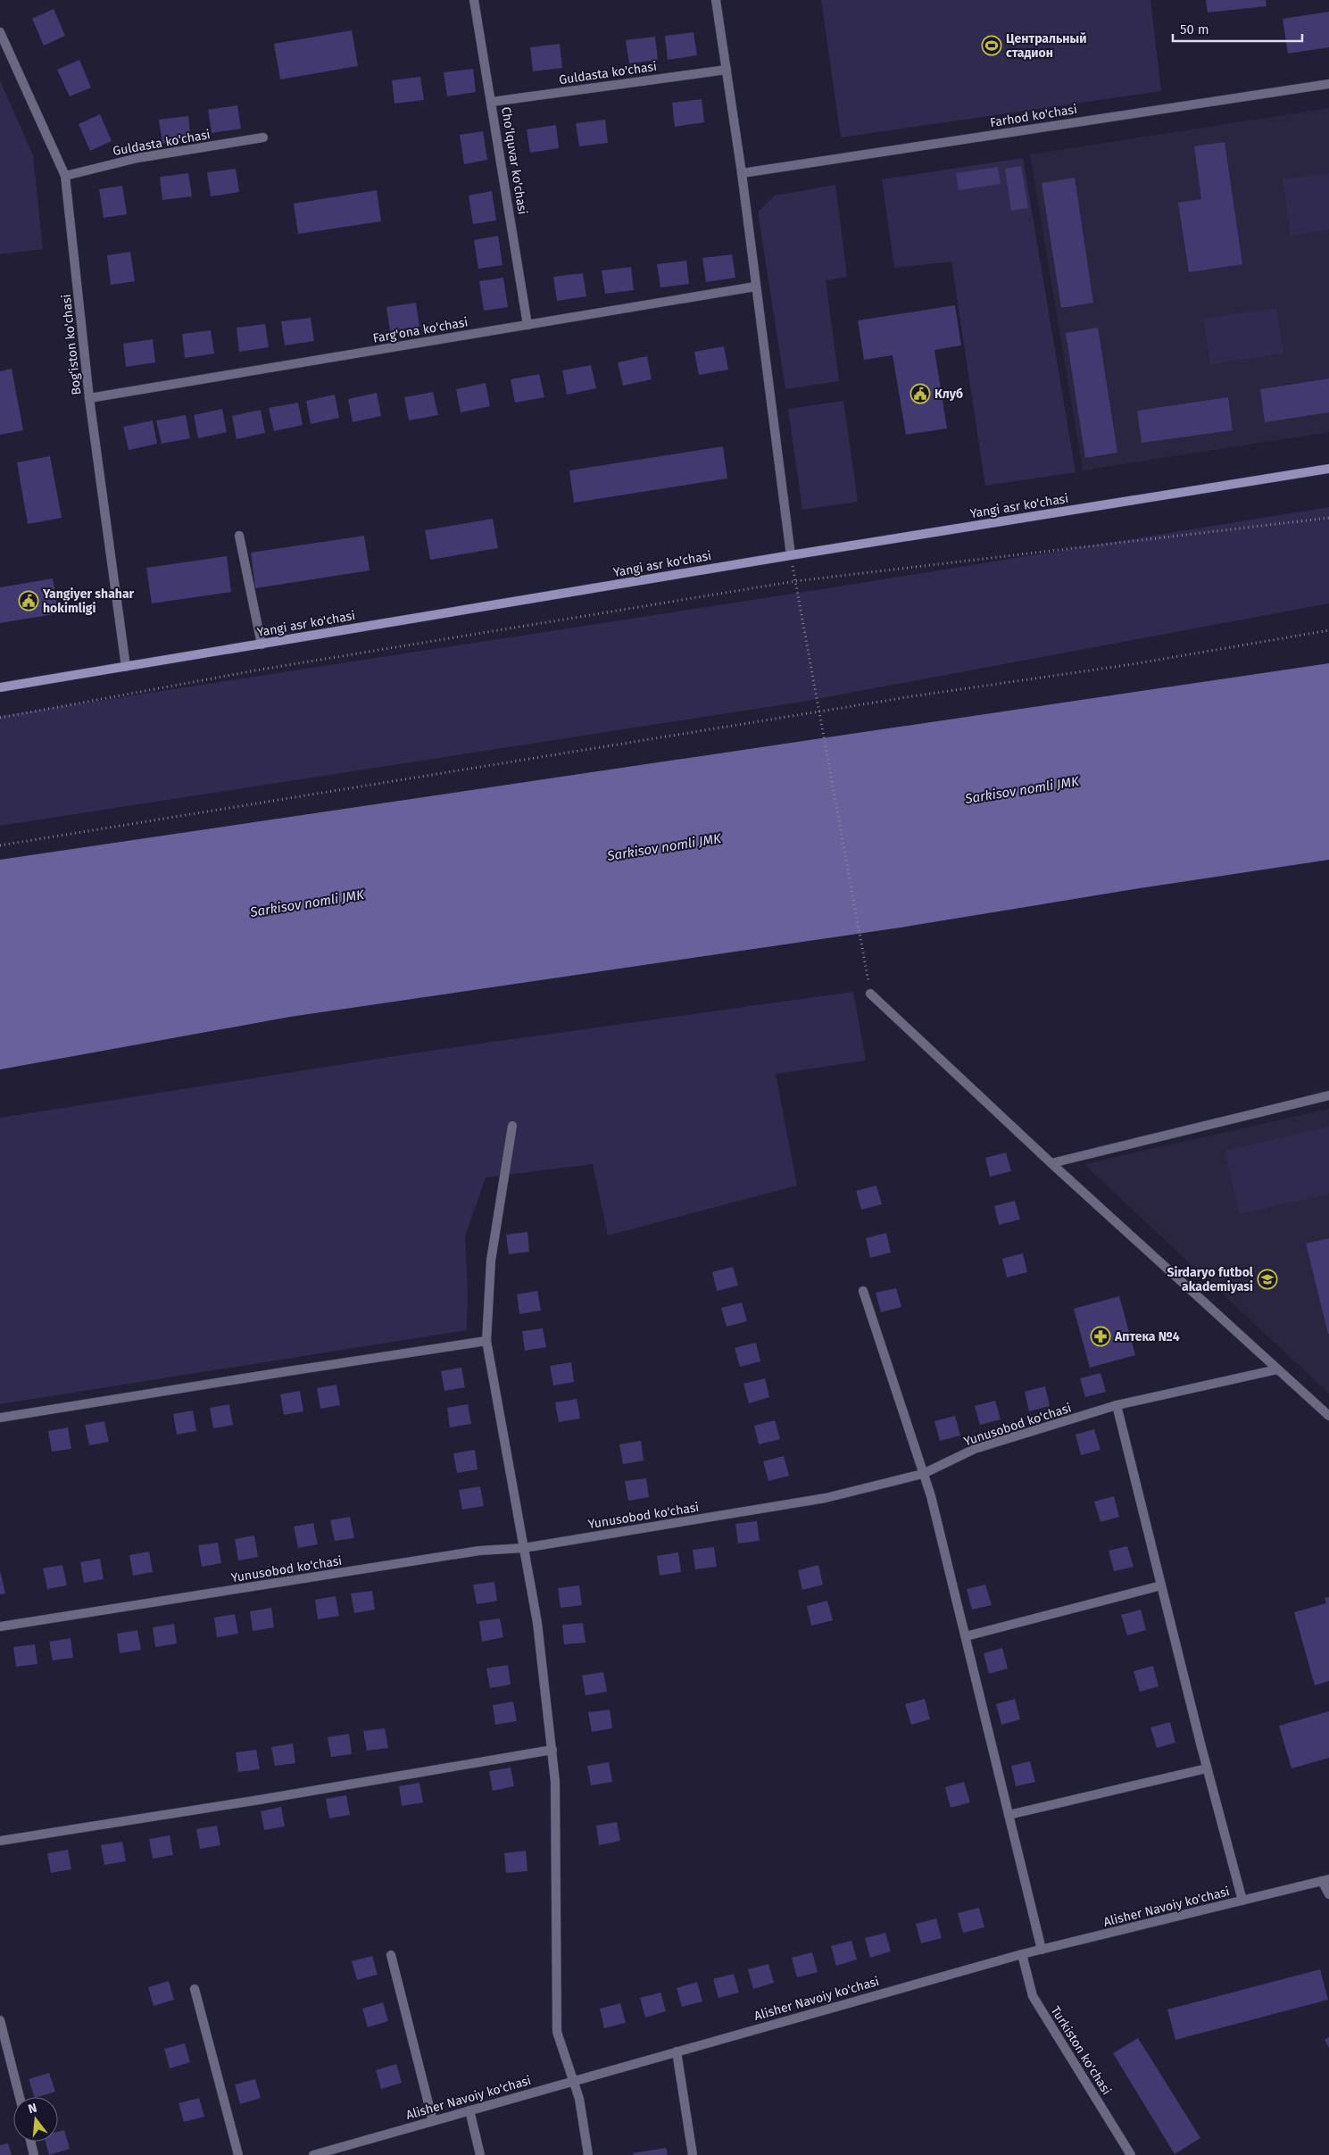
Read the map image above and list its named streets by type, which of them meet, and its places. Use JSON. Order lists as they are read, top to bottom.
{
  "streets": {
    "street": [
      "Guldasta ko'chasi",
      "Farhod ko'chasi",
      "Cho‘lquvar ko'chasi",
      "Farg'ona ko'chasi",
      "Bog‘iston ko'chasi",
      "Yangi asr ko'chasi",
      "Yunusobod ko'chasi",
      "Alisher Navoiy ko'chasi",
      "Turkiston ko'chasi"
    ]
  },
  "crossings": [
    ["Guldasta ko'chasi", "Cho‘lquvar ko'chasi"],
    ["Guldasta ko'chasi", "Bog‘iston ko'chasi"],
    ["Cho‘lquvar ko'chasi", "Farg'ona ko'chasi"],
    ["Farg'ona ko'chasi", "Bog‘iston ko'chasi"],
    ["Bog‘iston ko'chasi", "Yangi asr ko'chasi"],
    ["Alisher Navoiy ko'chasi", "Turkiston ko'chasi"]
  ],
  "water": ["Sarkisov nomli JMK"],
  "places": {
    "sports": ["Центральный стадион"],
    "public building": ["Клуб", "Yangiyer shahar hokimligi"],
    "school or university": ["Sirdaryo futbol akademiyasi"],
    "pharmacy": ["Аптека №4"]
  },
  "scale_bar": "50 m",
  "north": "top"
}
